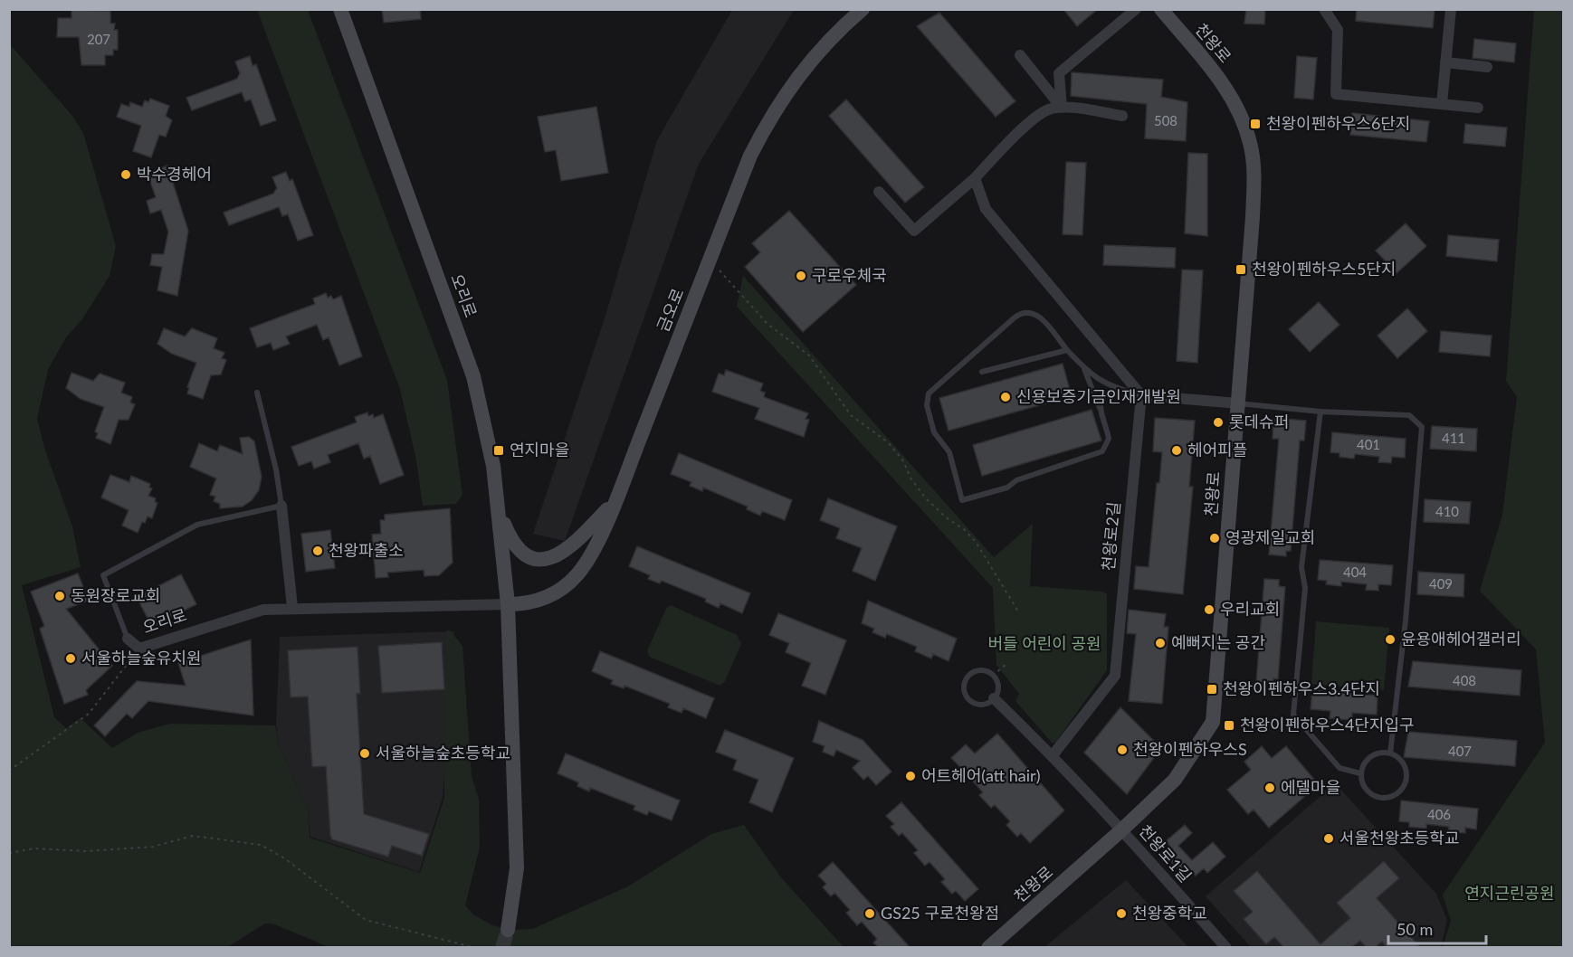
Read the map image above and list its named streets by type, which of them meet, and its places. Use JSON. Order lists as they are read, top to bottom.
{
  "streets": {
    "main road": ["천왕로", "오리로", "금오로"],
    "street": ["천왕로2길", "천왕로1길"]
  },
  "crossings": [
    ["천왕로", "천왕로1길"],
    ["오리로", "금오로"]
  ],
  "parks": ["버들 어린이 공원", "연지근린공원"],
  "places": {
    "transit": [
      "천왕이펜하우스6단지",
      "천왕이펜하우스5단지",
      "연지마을",
      "천왕이펜하우스3.4단지",
      "천왕이펜하우스4단지입구"
    ],
    "other": [
      "박수경헤어",
      "구로우체국",
      "신용보증기금인재개발원",
      "롯데슈퍼",
      "헤어피플",
      "영광제일교회",
      "천왕파출소",
      "동원장로교회",
      "우리교회",
      "윤용애헤어갤러리",
      "예뻐지는 공간",
      "서울하늘숲유치원",
      "천왕이펜하우스S",
      "서울하늘숲초등학교",
      "어트헤어(att hair)",
      "에델마을",
      "서울천왕초등학교",
      "GS25 구로천왕점",
      "천왕중학교"
    ]
  },
  "house_numbers": [
    "207",
    "508",
    "411",
    "401",
    "410",
    "404",
    "409",
    "408",
    "407",
    "406"
  ],
  "scale_bar": "50 m"
}
